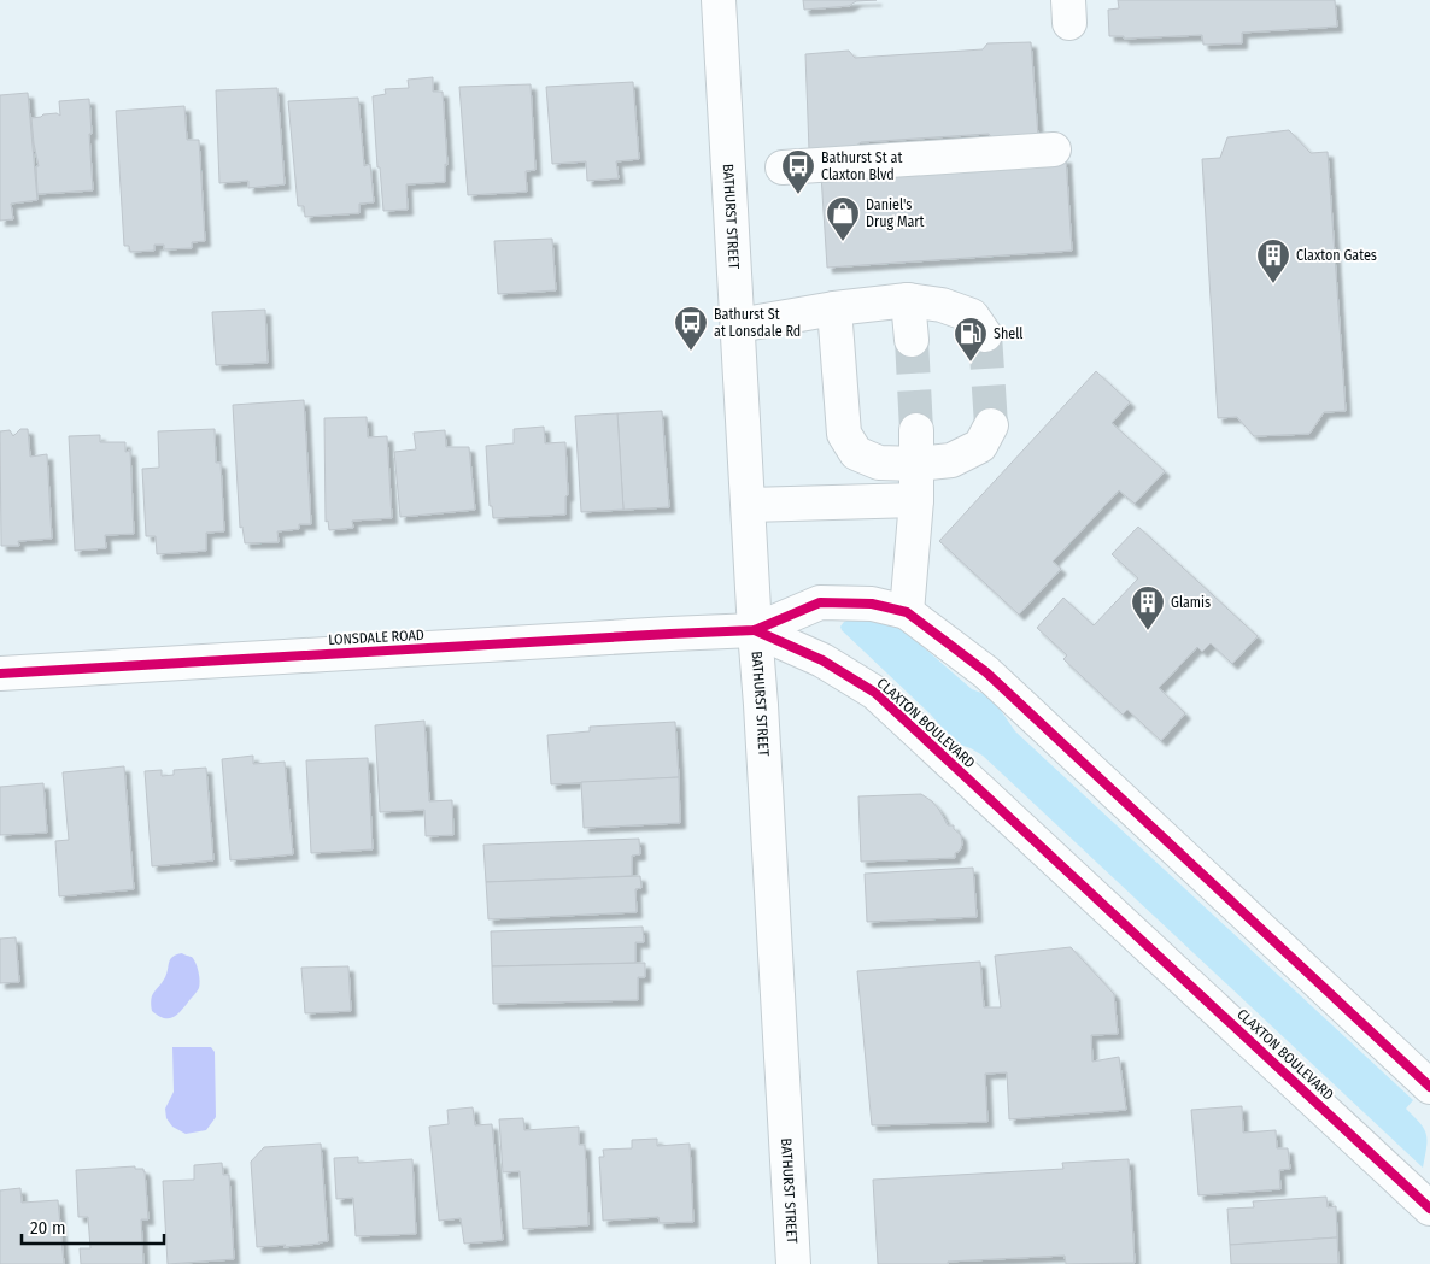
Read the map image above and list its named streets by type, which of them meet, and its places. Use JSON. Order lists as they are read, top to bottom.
{
  "streets": {
    "street": ["BATHURST STREET", "LONSDALE ROAD", "CLAXTON BOULEVARD"]
  },
  "crossings": [
    ["BATHURST STREET", "LONSDALE ROAD"],
    ["BATHURST STREET", "CLAXTON BOULEVARD"],
    ["LONSDALE ROAD", "CLAXTON BOULEVARD"]
  ],
  "places": {
    "bus stop": ["Bathurst St at Claxton Blvd", "Bathurst St at Lonsdale Rd"],
    "shop": ["Daniel's Drug Mart"],
    "building": ["Claxton Gates", "Glamis"],
    "fuel station": ["Shell"]
  },
  "scale_bar": "20 m"
}
